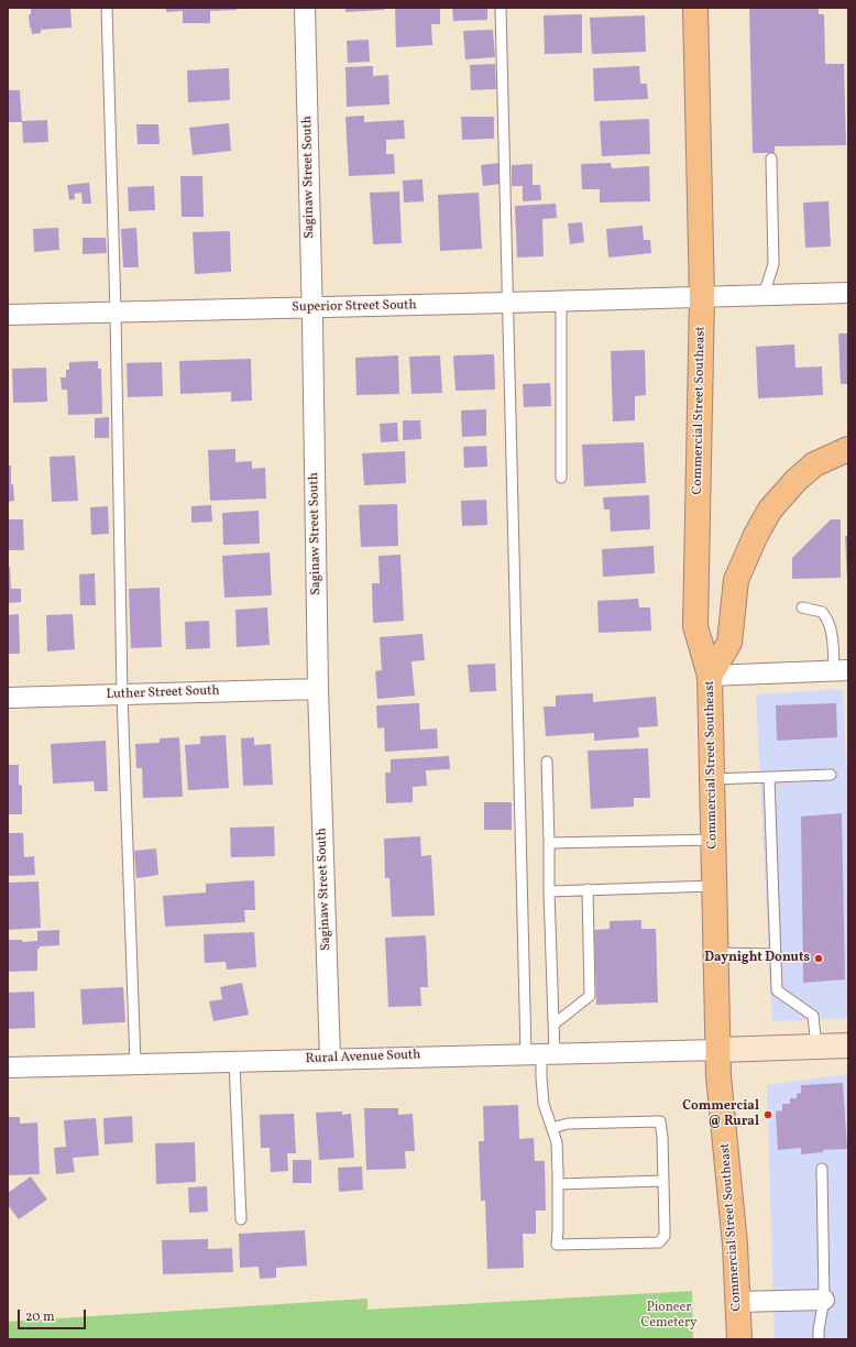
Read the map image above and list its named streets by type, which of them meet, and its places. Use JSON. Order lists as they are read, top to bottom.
{
  "streets": {
    "main road": ["Commercial Street Southeast"],
    "street": [
      "Saginaw Street South",
      "Superior Street South",
      "Luther Street South",
      "Rural Avenue South"
    ]
  },
  "crossings": [
    ["Saginaw Street South", "Superior Street South"],
    ["Saginaw Street South", "Luther Street South"],
    ["Saginaw Street South", "Rural Avenue South"],
    ["Superior Street South", "Commercial Street Southeast"],
    ["Commercial Street Southeast", "Rural Avenue South"]
  ],
  "parks": ["Pioneer Cemetery"],
  "places": ["Daynight Donuts", "Commercial @ Rural"],
  "scale_bar": "20 m"
}
